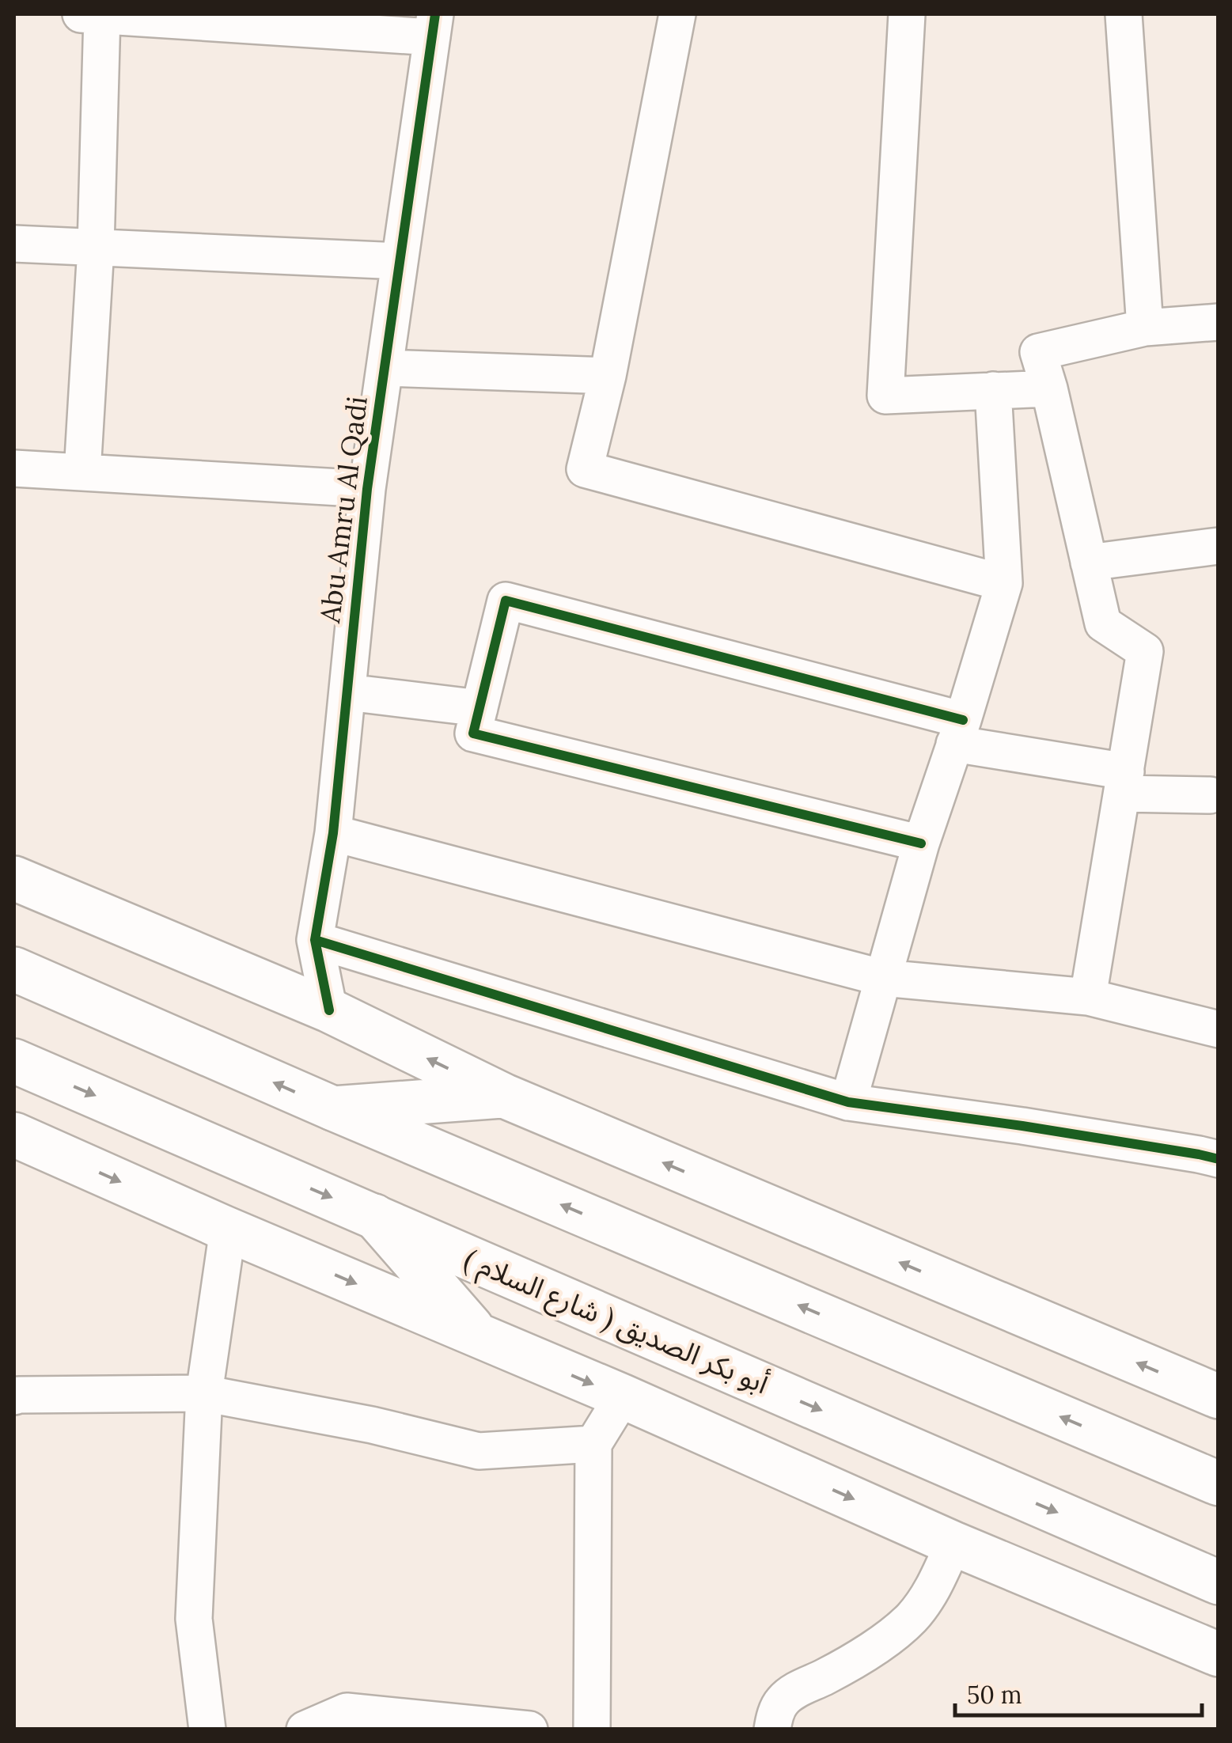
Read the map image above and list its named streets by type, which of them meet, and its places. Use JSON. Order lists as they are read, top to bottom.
{
  "streets": {
    "main road": ["( شارع السلام ) أبو بكر الصديق"],
    "street": ["Abu Amru Al Qadi"]
  },
  "scale_bar": "50 m"
}
